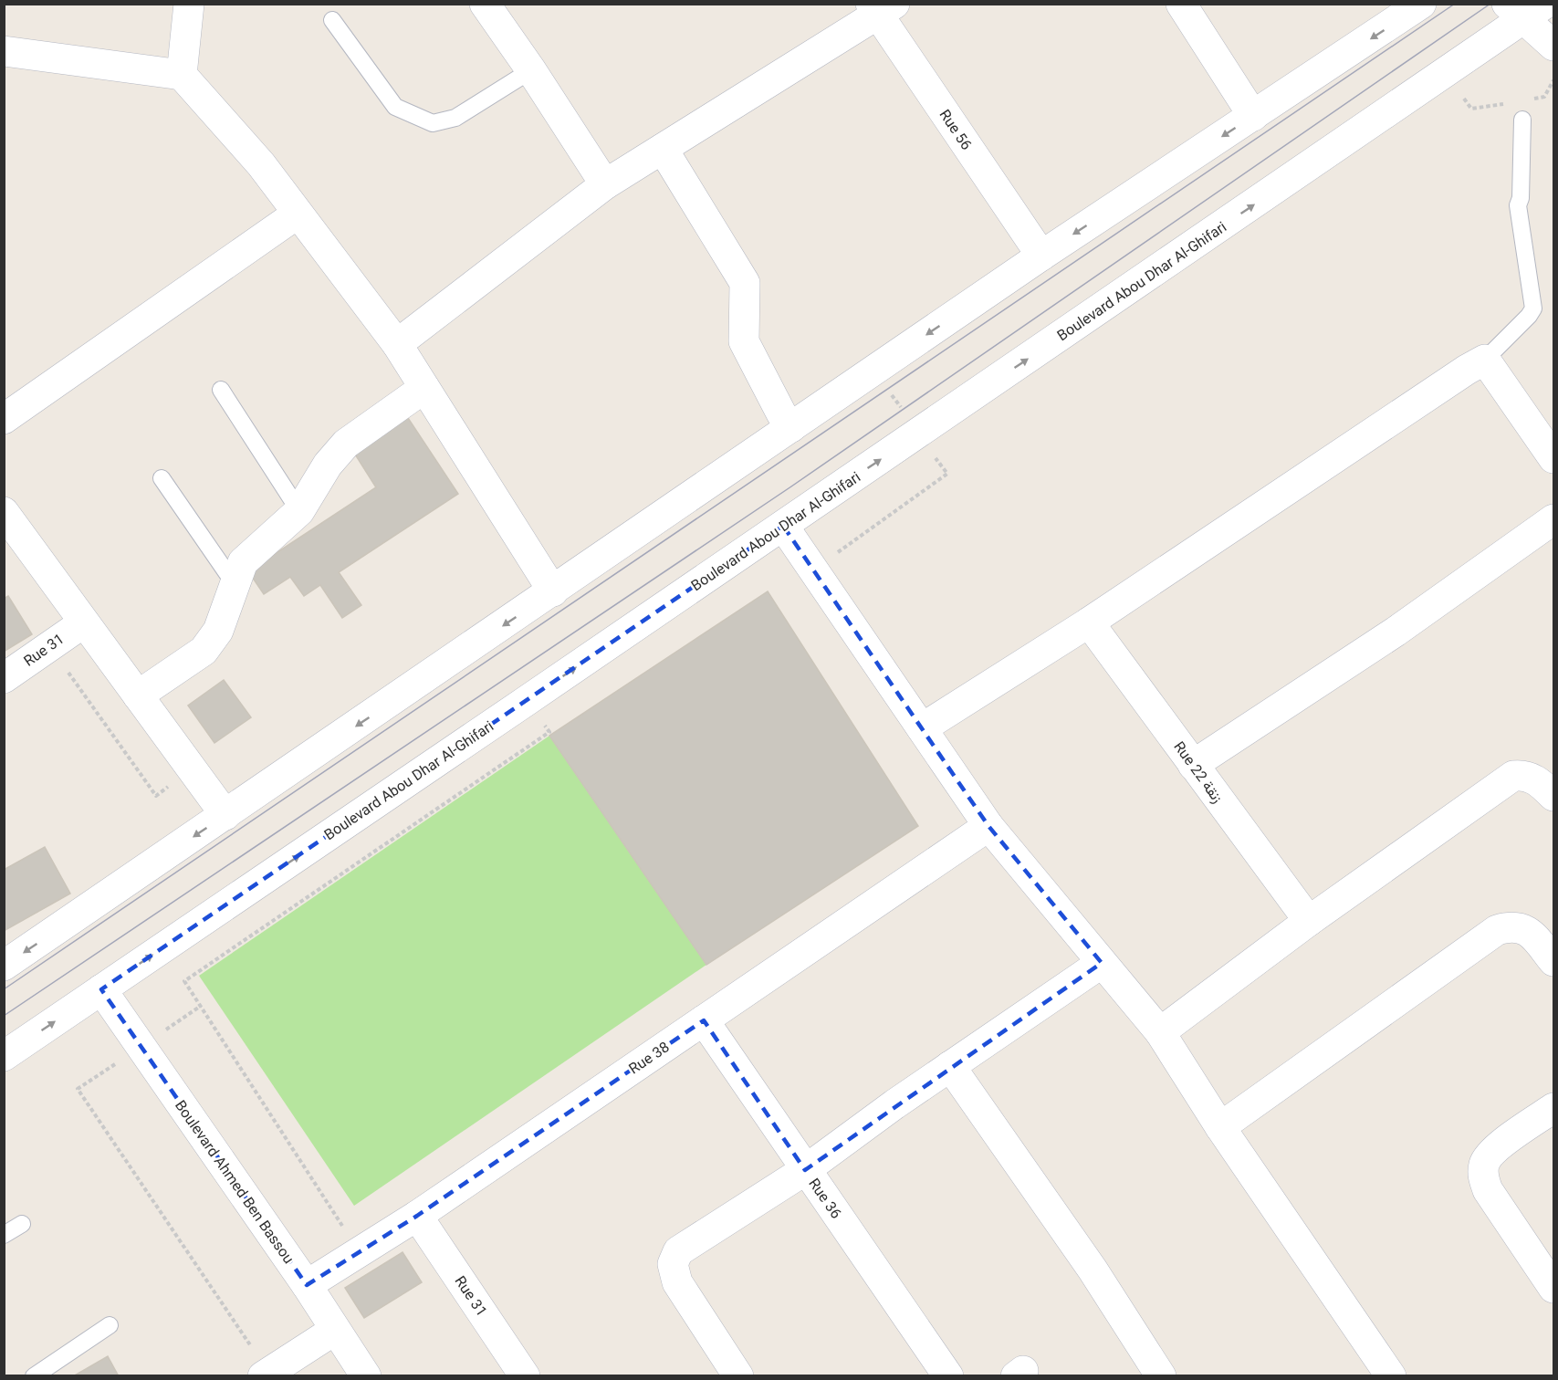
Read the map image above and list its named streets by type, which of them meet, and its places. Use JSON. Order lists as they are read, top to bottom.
{
  "streets": {
    "street": [
      "Rue 56",
      "Boulevard Abou Dhar Al-Ghifari",
      "Rue 31",
      "Rue 22 زنقة",
      "Rue 38",
      "Boulevard Ahmed Ben Bassou",
      "Rue 36"
    ]
  },
  "crossings": [
    ["Boulevard Abou Dhar Al-Ghifari", "Boulevard Ahmed Ben Bassou"],
    ["Rue 31", "Rue 38"],
    ["Rue 38", "Boulevard Ahmed Ben Bassou"],
    ["Rue 38", "Rue 36"]
  ]
}
